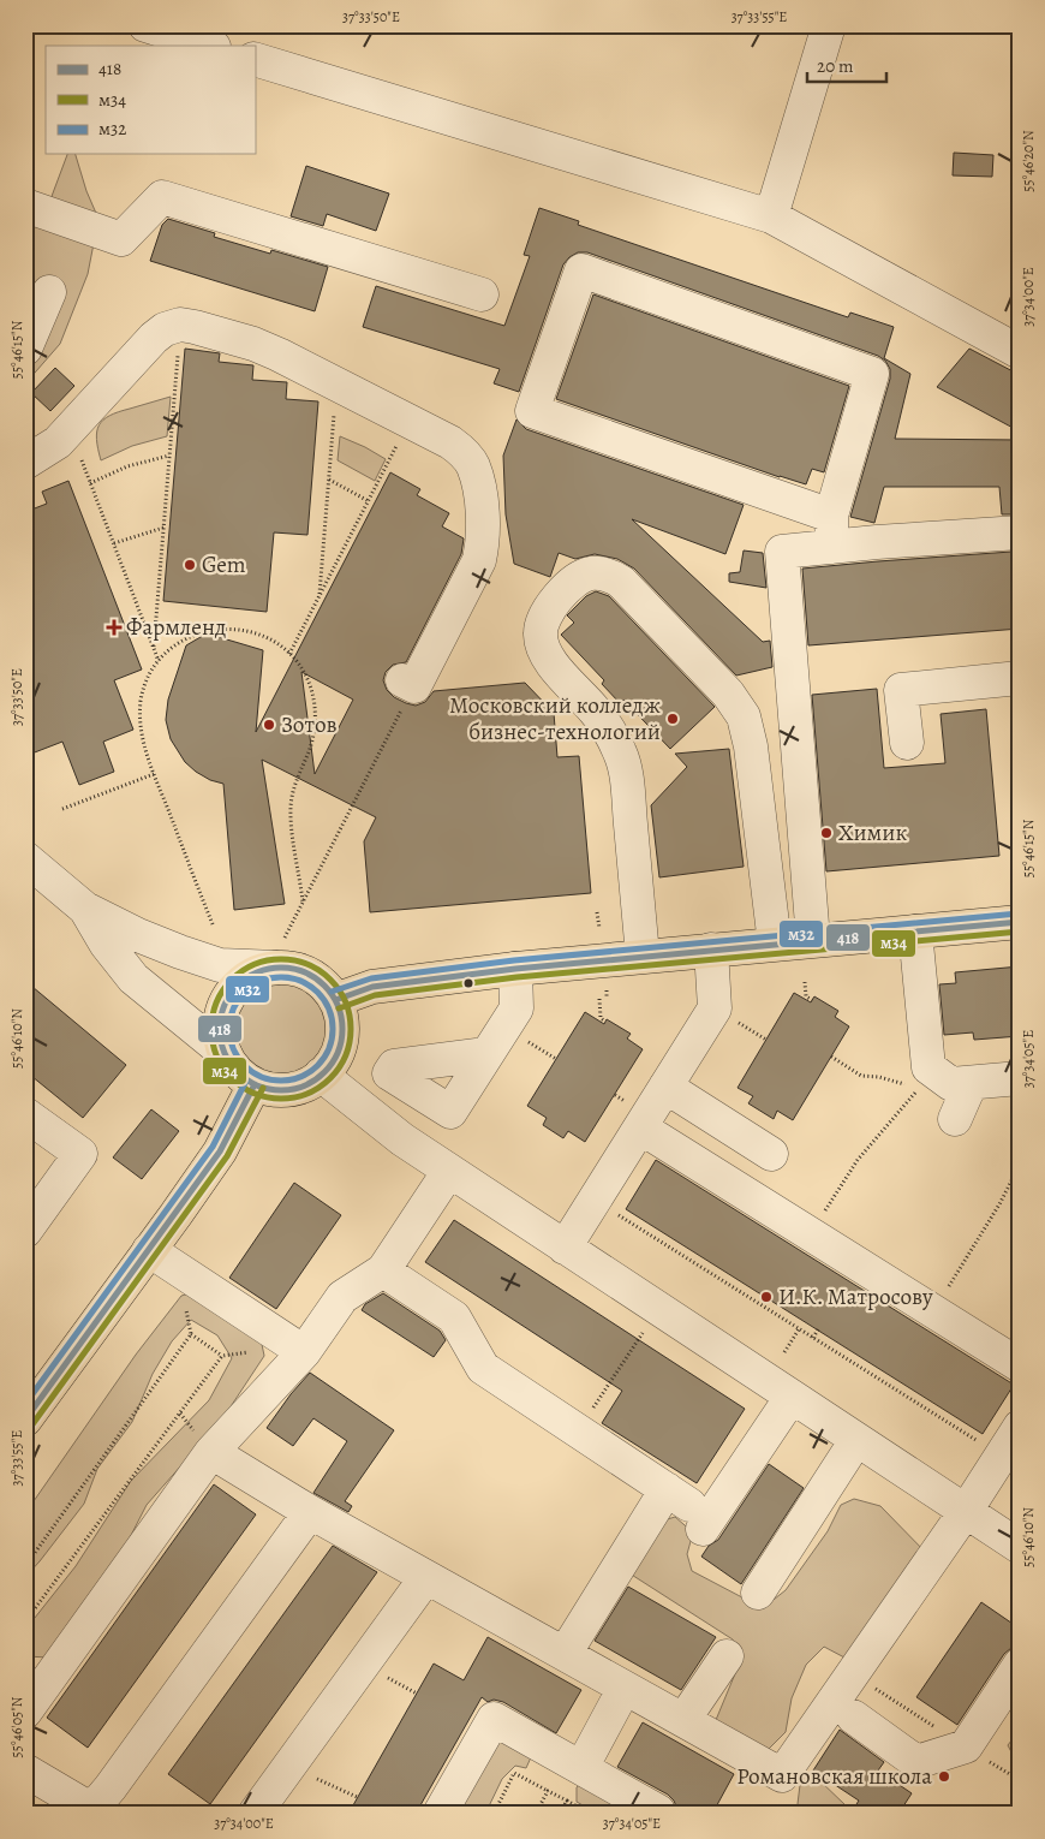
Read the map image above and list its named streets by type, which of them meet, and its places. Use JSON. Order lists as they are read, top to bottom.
{
  "places": {
    "other": [
      "Gem",
      "Московский колледж бизнес-технологий",
      "Зотов",
      "Химик",
      "И.К. Матросову",
      "Романовская школа"
    ],
    "health": ["Фармленд"]
  },
  "lines": ["transit line м32", "transit line 418", "transit line м34"],
  "legend": ["418", "м34", "м32"],
  "scale_bar": "20 m",
  "coordinates": [
    "37°33'50\"E",
    "37°33'55\"E",
    "55°46'20\"N",
    "37°34'00\"E",
    "55°46'15\"N",
    "55°46'10\"N",
    "37°34'05\"E",
    "55°46'05\"N"
  ]
}
